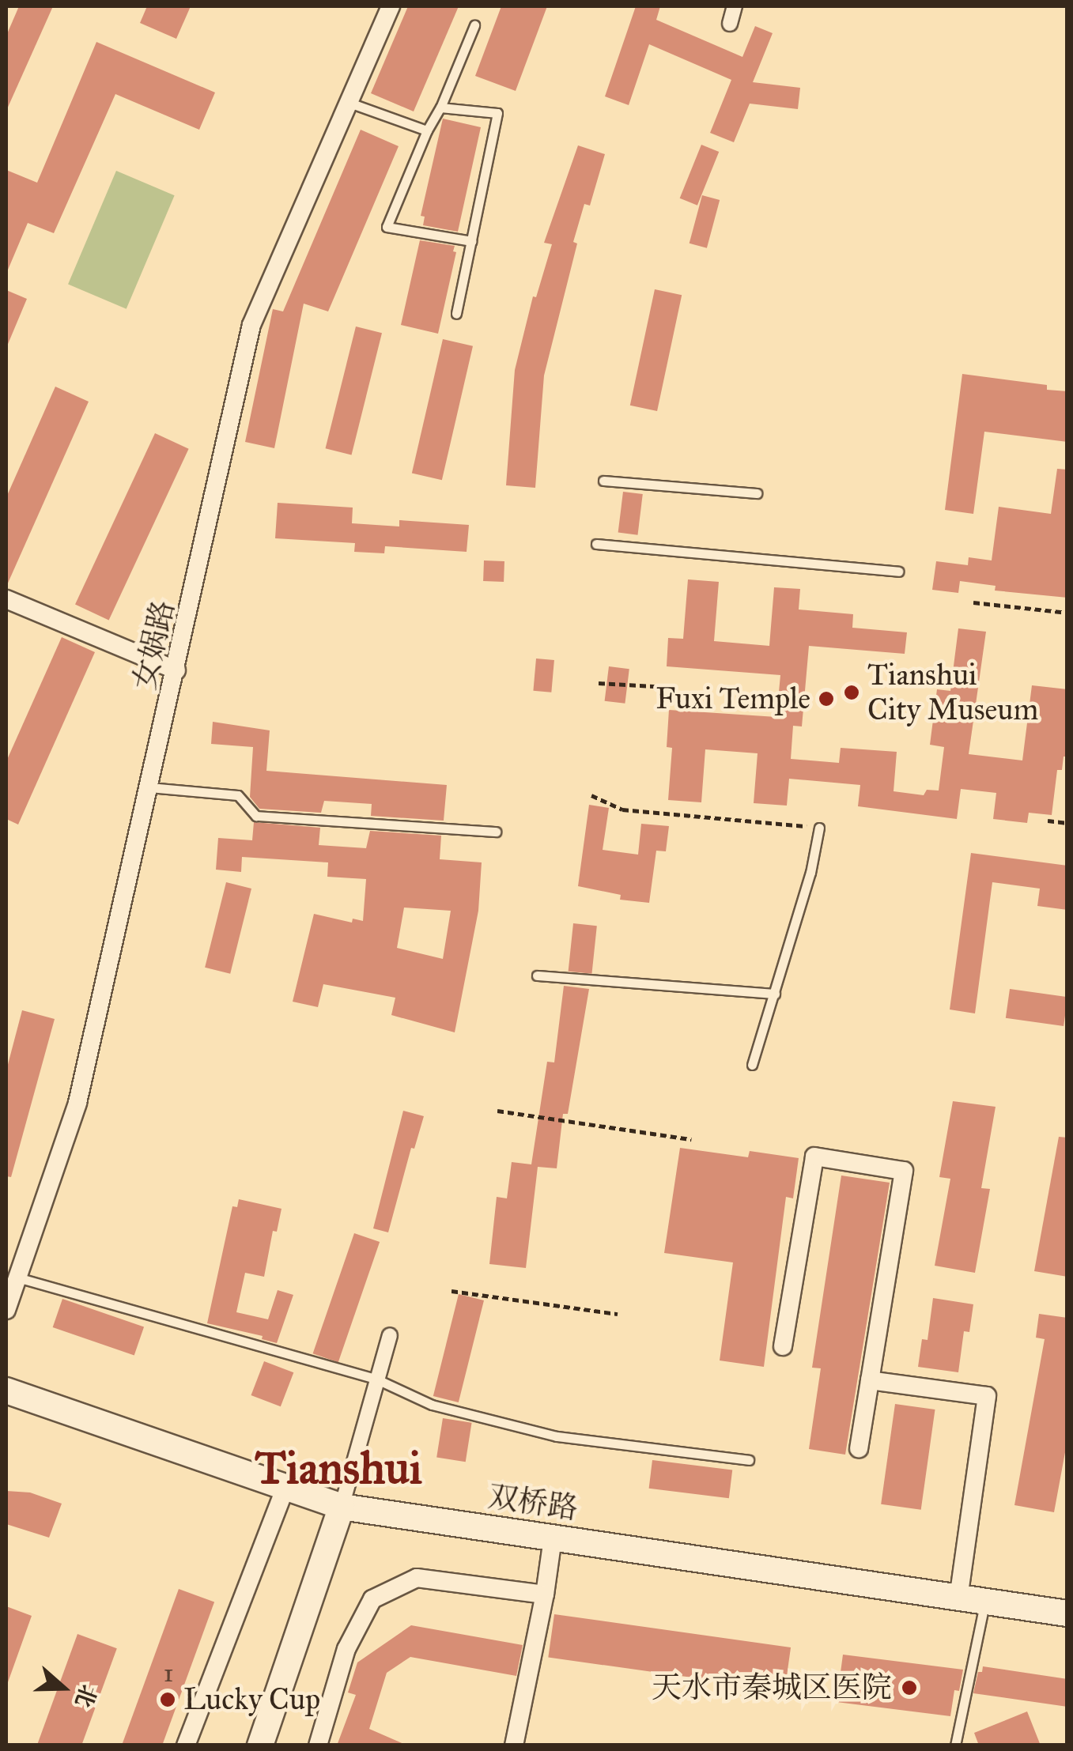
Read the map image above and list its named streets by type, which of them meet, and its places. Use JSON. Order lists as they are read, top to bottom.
{
  "streets": {
    "main road": ["双桥路"],
    "street": ["女娲路"]
  },
  "districts": ["Tianshui"],
  "places": [
    "Tianshui City Museum",
    "Fuxi Temple",
    "天水市秦城区医院",
    "Lucky Cup"
  ],
  "house_numbers": ["1"],
  "north": "right"
}
